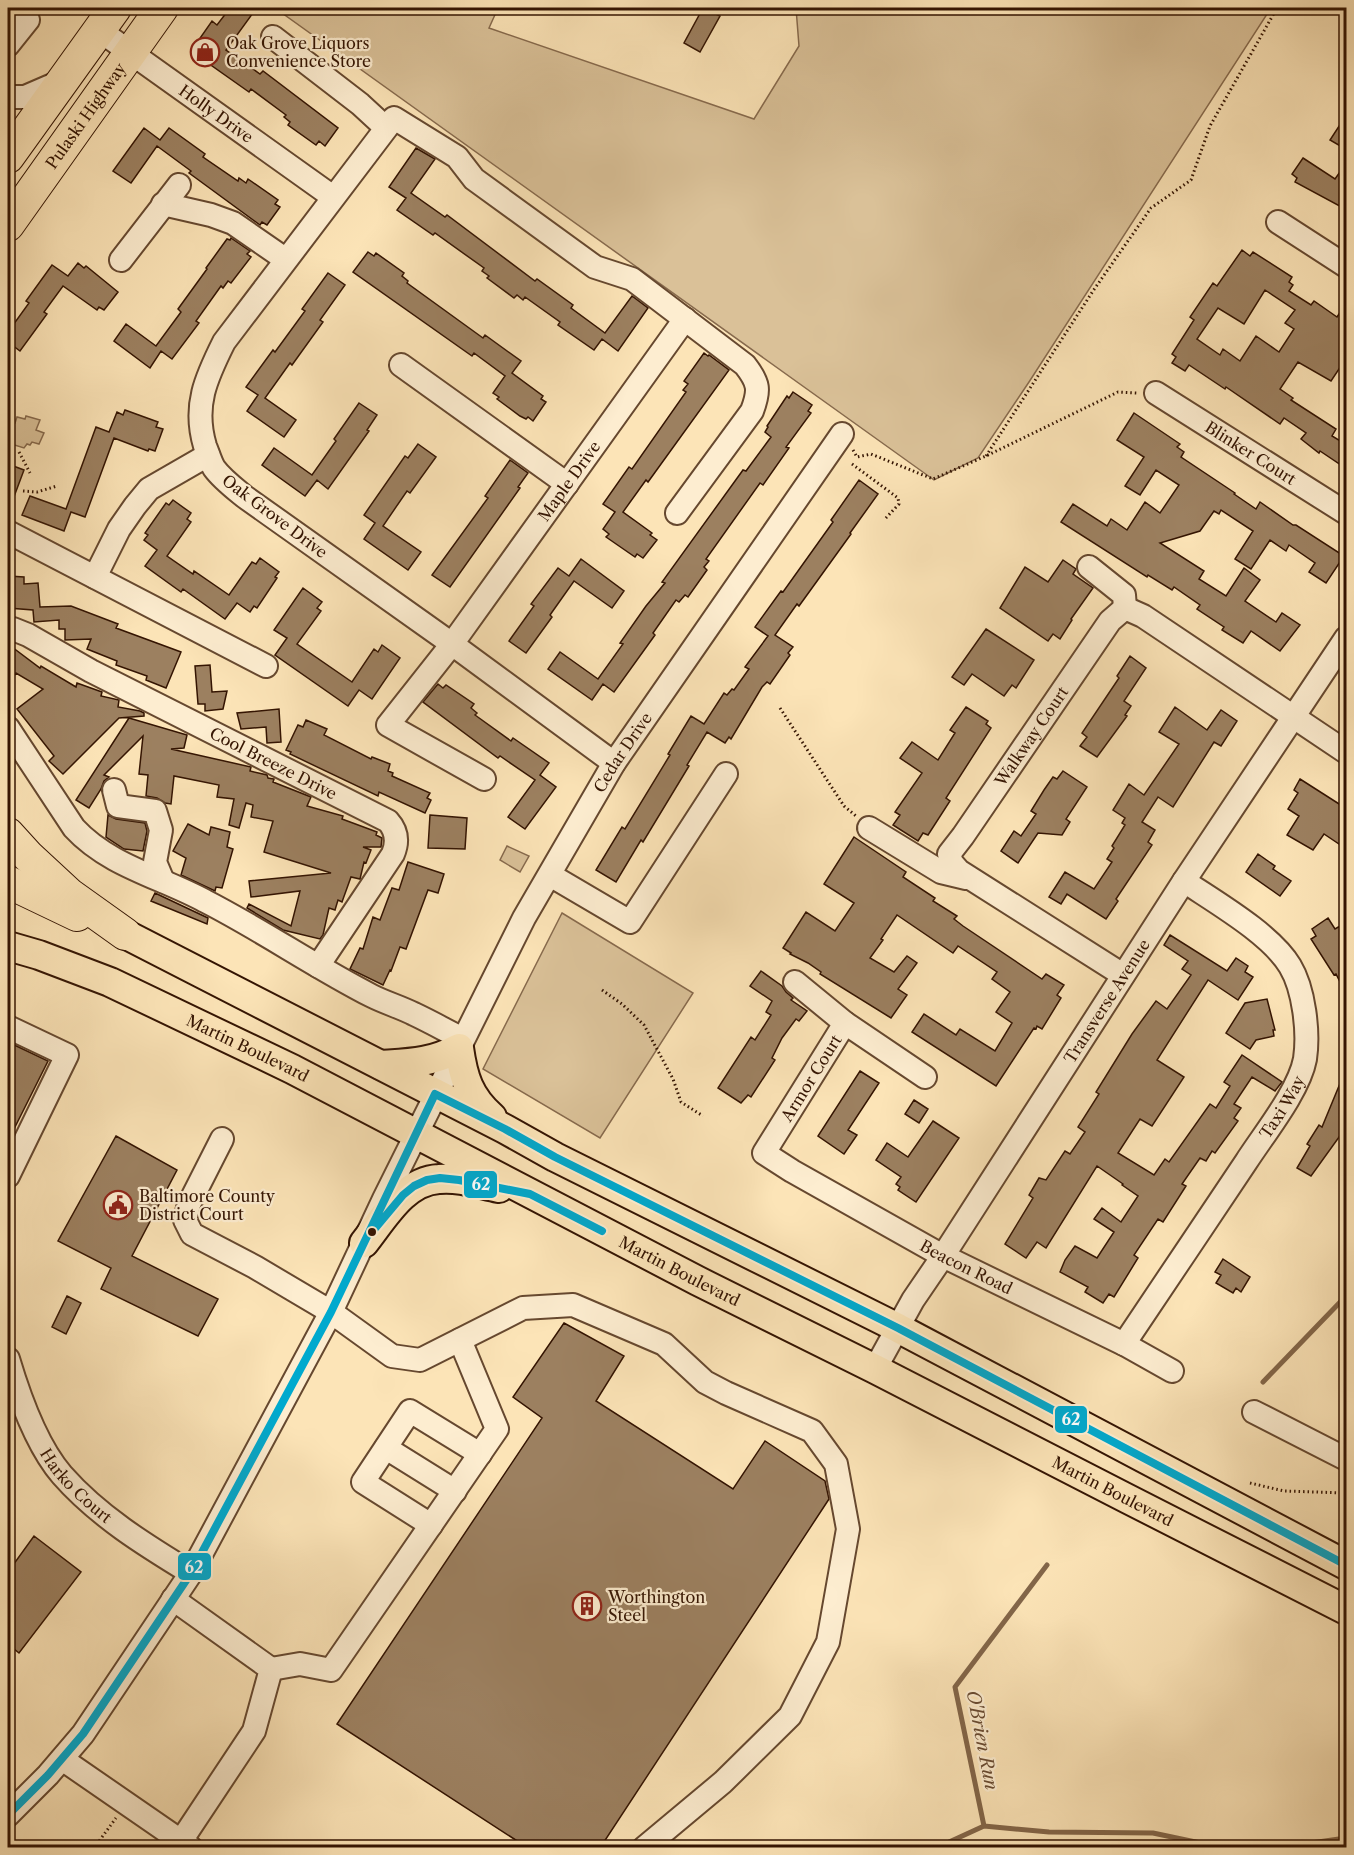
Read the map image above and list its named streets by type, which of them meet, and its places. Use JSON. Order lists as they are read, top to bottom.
{
  "streets": {
    "highway": ["Pulaski Highway"],
    "main road": ["Martin Boulevard"],
    "street": [
      "Holly Drive",
      "Blinker Court",
      "Maple Drive",
      "Oak Grove Drive",
      "Walkway Court",
      "Cedar Drive",
      "Cool Breeze Drive",
      "Transverse Avenue",
      "Armor Court",
      "Taxi Way",
      "Beacon Road",
      "Harko Court"
    ]
  },
  "crossings": [
    ["Holly Drive", "Pulaski Highway"],
    ["Holly Drive", "Oak Grove Drive"],
    ["Maple Drive", "Oak Grove Drive"],
    ["Oak Grove Drive", "Cedar Drive"],
    ["Walkway Court", "Transverse Avenue"],
    ["Cedar Drive", "Martin Boulevard"],
    ["Cedar Drive", "Harko Court"],
    ["Transverse Avenue", "Martin Boulevard"],
    ["Transverse Avenue", "Taxi Way"],
    ["Transverse Avenue", "Beacon Road"],
    ["Armor Court", "Beacon Road"],
    ["Taxi Way", "Beacon Road"]
  ],
  "water": ["O'Brien Run"],
  "places": {
    "shop": ["Oak Grove Liquors Convenience Store"],
    "public building": ["Baltimore County District Court"],
    "building": ["Worthington Steel"]
  },
  "lines": ["transit line 62"]
}
